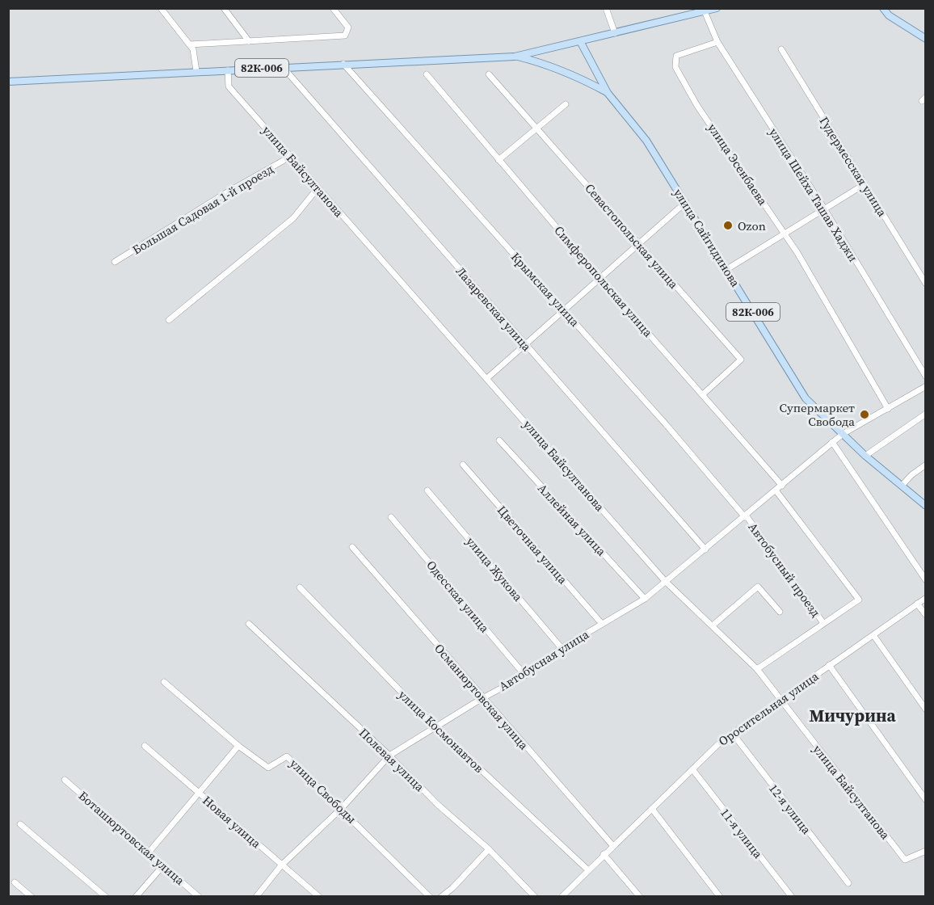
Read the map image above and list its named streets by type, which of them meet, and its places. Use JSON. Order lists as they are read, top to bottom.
{
  "streets": {
    "main road": ["82К-006", "улица Сайгидинова"],
    "street": [
      "улица Эсенбаева",
      "Гудермесская улица",
      "улица Байсултанова",
      "улица Шейха Ташав Хаджи",
      "Большая Садовая 1-й проезд",
      "Севастопольская улица",
      "Симферопольская улица",
      "Крымская улица",
      "Лазаревская улица",
      "Аллейная улица",
      "Цветочная улица",
      "улица Жукова",
      "Автобусный проезд",
      "Одесская улица",
      "Автобусная улица",
      "Османюртовская улица",
      "Оросительная улица",
      "улица Космонавтов",
      "Полевая улица",
      "улица Свободы",
      "12-я улица",
      "Новая улица",
      "11-я улица",
      "Боташюртовская улица"
    ]
  },
  "crossings": [
    ["82К-006", "улица Байсултанова"],
    ["82К-006", "улица Сайгидинова"],
    ["82К-006", "Крымская улица"],
    ["82К-006", "Лазаревская улица"],
    ["улица Эсенбаева", "улица Шейха Ташав Хаджи"],
    ["улица Эсенбаева", "Автобусная улица"],
    ["улица Байсултанова", "Большая Садовая 1-й проезд"],
    ["улица Байсултанова", "Автобусная улица"],
    ["улица Байсултанова", "Оросительная улица"],
    ["Севастопольская улица", "Симферопольская улица"],
    ["улица Сайгидинова", "Автобусная улица"],
    ["Симферопольская улица", "Автобусная улица"],
    ["Крымская улица", "Автобусный проезд"],
    ["Крымская улица", "Автобусная улица"],
    ["Лазаревская улица", "Автобусная улица"],
    ["Аллейная улица", "Автобусная улица"],
    ["Цветочная улица", "Автобусная улица"],
    ["улица Жукова", "Автобусная улица"],
    ["Автобусный проезд", "Автобусная улица"],
    ["Одесская улица", "Автобусная улица"],
    ["Автобусная улица", "Османюртовская улица"],
    ["Автобусная улица", "улица Космонавтов"],
    ["Автобусная улица", "Полевая улица"],
    ["Автобусная улица", "улица Свободы"],
    ["Автобусная улица", "Новая улица"],
    ["Османюртовская улица", "Оросительная улица"],
    ["Оросительная улица", "улица Космонавтов"],
    ["Оросительная улица", "12-я улица"],
    ["Оросительная улица", "11-я улица"]
  ],
  "districts": ["Мичурина"],
  "places": ["Ozon", "Супермаркет Свобода"]
}
